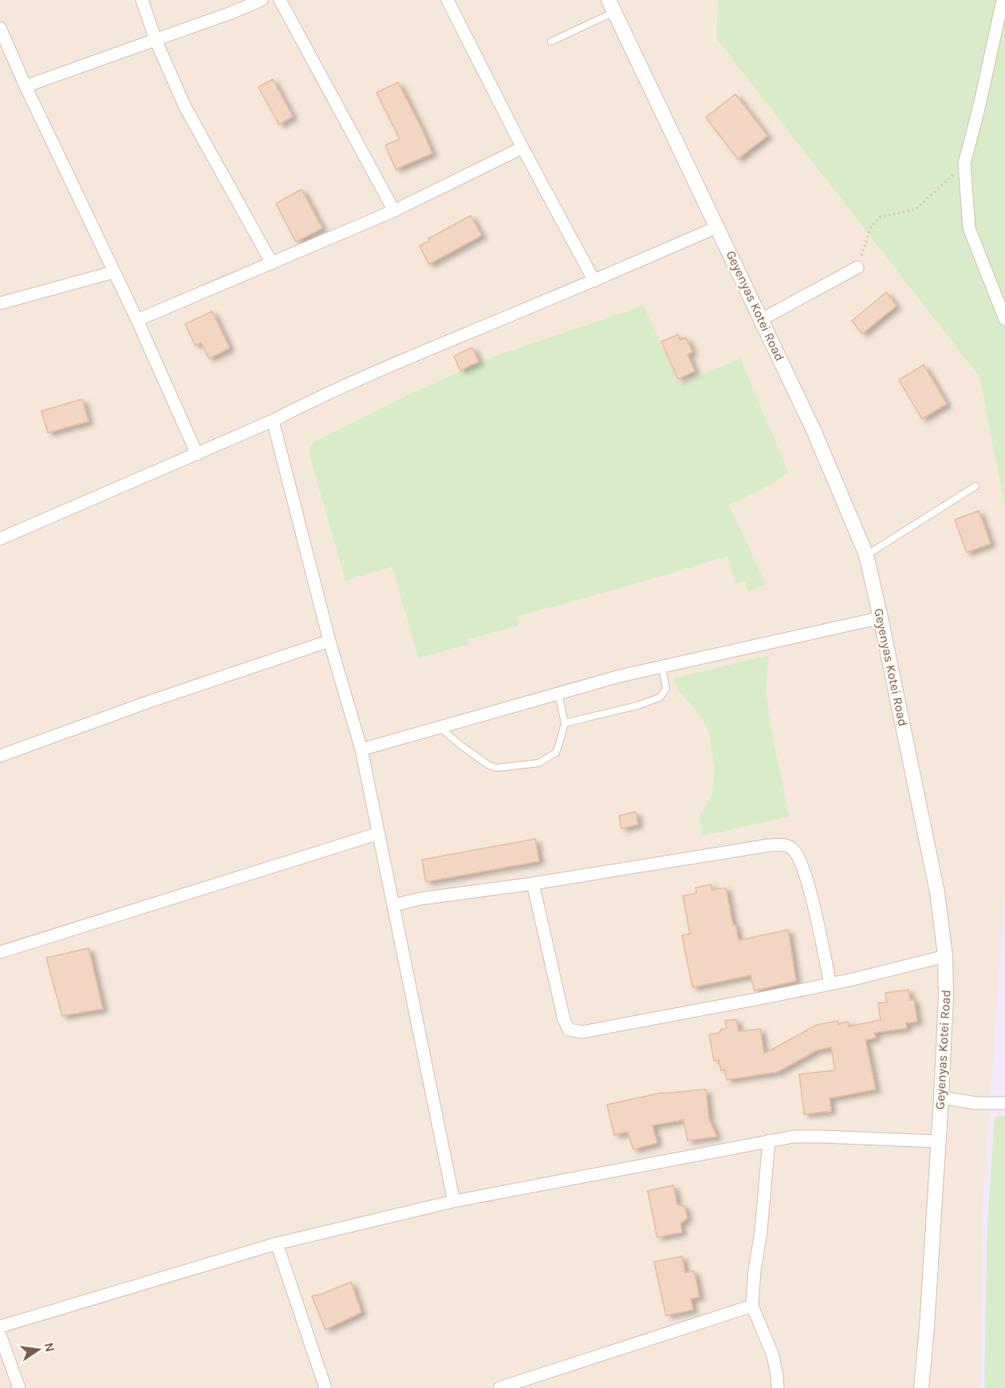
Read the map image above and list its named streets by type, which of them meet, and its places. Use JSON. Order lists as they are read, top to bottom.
{
  "streets": {
    "street": ["Geyenyas Kotei Road"]
  },
  "north": "right"
}
